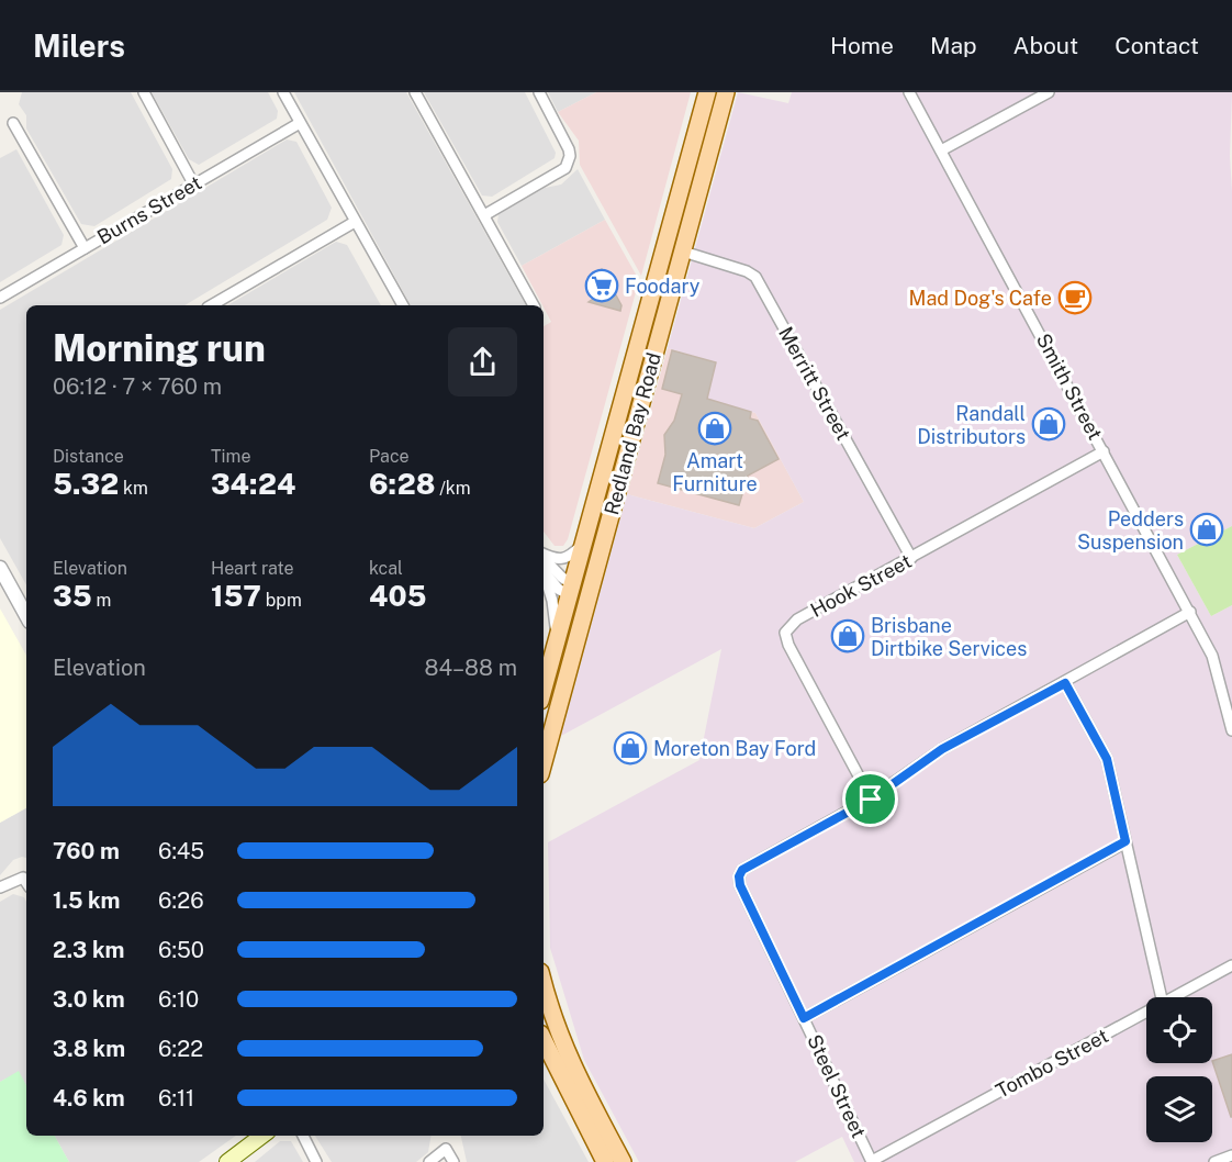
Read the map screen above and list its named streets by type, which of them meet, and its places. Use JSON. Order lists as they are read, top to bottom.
{
  "streets": {
    "main road": ["Redland Bay Road"],
    "street": [
      "Burns Street",
      "Merritt Street",
      "Smith Street",
      "Hook Street",
      "Tombo Street",
      "Steel Street"
    ]
  },
  "crossings": [
    ["Merritt Street", "Redland Bay Road"],
    ["Merritt Street", "Hook Street"],
    ["Smith Street", "Hook Street"],
    ["Smith Street", "Steel Street"],
    ["Hook Street", "Steel Street"],
    ["Tombo Street", "Steel Street"]
  ],
  "places": {
    "supermarket": ["Foodary"],
    "cafe": ["Mad Dog's Cafe"],
    "shop": [
      "Randall Distributors",
      "Amart Furniture",
      "Pedders Suspension",
      "Brisbane Dirtbike Services",
      "Moreton Bay Ford"
    ]
  },
  "page": {
    "header": "Milers",
    "nav": [
      "Home",
      "Map",
      "About",
      "Contact"
    ],
    "heading": ["Morning run", "06:12 · 7 × 760 m"],
    "stats": [
      ["Distance", "5.32 km"],
      ["Time", "34:24"],
      ["Pace", "6:28 /km"],
      ["Elevation", "35 m"],
      ["Heart rate", "157 bpm"],
      ["kcal", "405"]
    ],
    "chart": ["Elevation", "84–88 m"],
    "list": [
      {
        "name": "760 m",
        "note": "6:45"
      },
      {
        "name": "1.5 km",
        "note": "6:26"
      },
      {
        "name": "2.3 km",
        "note": "6:50"
      },
      {
        "name": "3.0 km",
        "note": "6:10"
      },
      {
        "name": "3.8 km",
        "note": "6:22"
      },
      {
        "name": "4.6 km",
        "note": "6:11"
      }
    ]
  }
}
